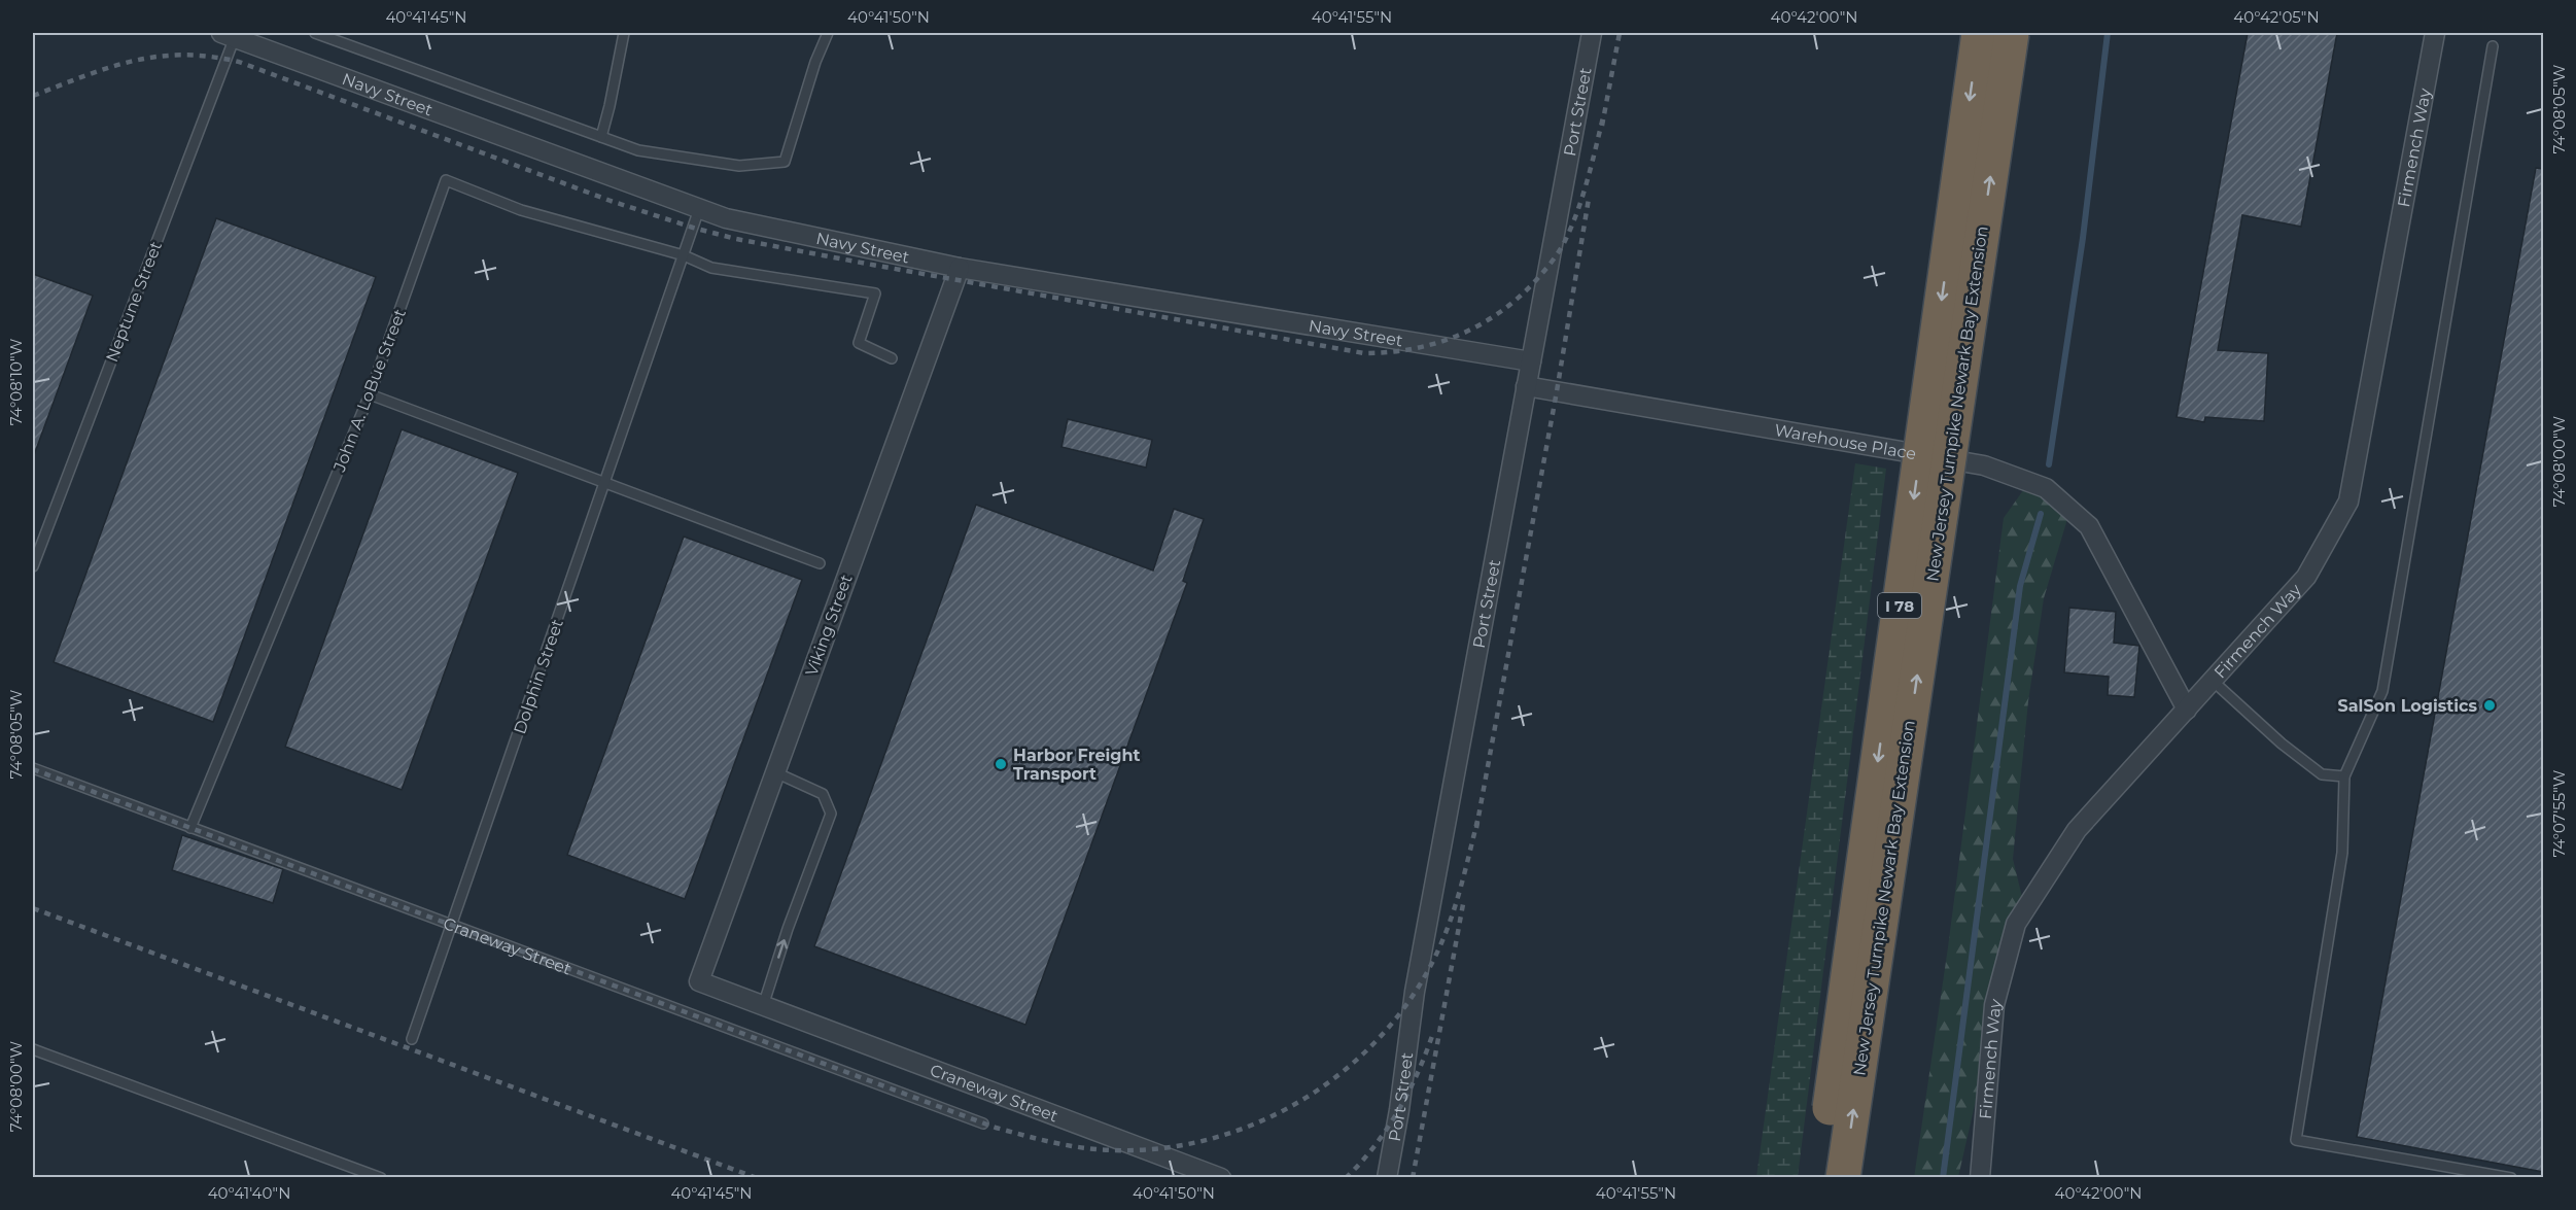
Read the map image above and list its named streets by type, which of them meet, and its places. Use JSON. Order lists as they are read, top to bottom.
{
  "streets": {
    "highway": ["New Jersey Turnpike Newark Bay Extension", "I 78"],
    "street": [
      "Navy Street",
      "Port Street",
      "Firmench Way",
      "Warehouse Place",
      "Viking Street",
      "Craneway Street"
    ],
    "lane": ["Neptune Street", "John A. LoBue Street", "Dolphin Street"]
  },
  "crossings": [
    ["Navy Street", "Port Street"],
    ["Navy Street", "Neptune Street"],
    ["Navy Street", "Viking Street"],
    ["Navy Street", "Dolphin Street"],
    ["Port Street", "Warehouse Place"],
    ["Firmench Way", "Warehouse Place"],
    ["John A. LoBue Street", "Dolphin Street"],
    ["John A. LoBue Street", "Craneway Street"],
    ["Viking Street", "Craneway Street"],
    ["Dolphin Street", "Craneway Street"]
  ],
  "places": ["SalSon Logistics", "Harbor Freight Transport"],
  "coordinates": [
    "40°41'45\"N",
    "40°41'50\"N",
    "40°41'55\"N",
    "40°42'00\"N",
    "40°42'05\"N",
    "74°08'05\"W",
    "74°08'10\"W",
    "74°08'00\"W",
    "74°07'55\"W",
    "40°41'40\"N"
  ]
}
